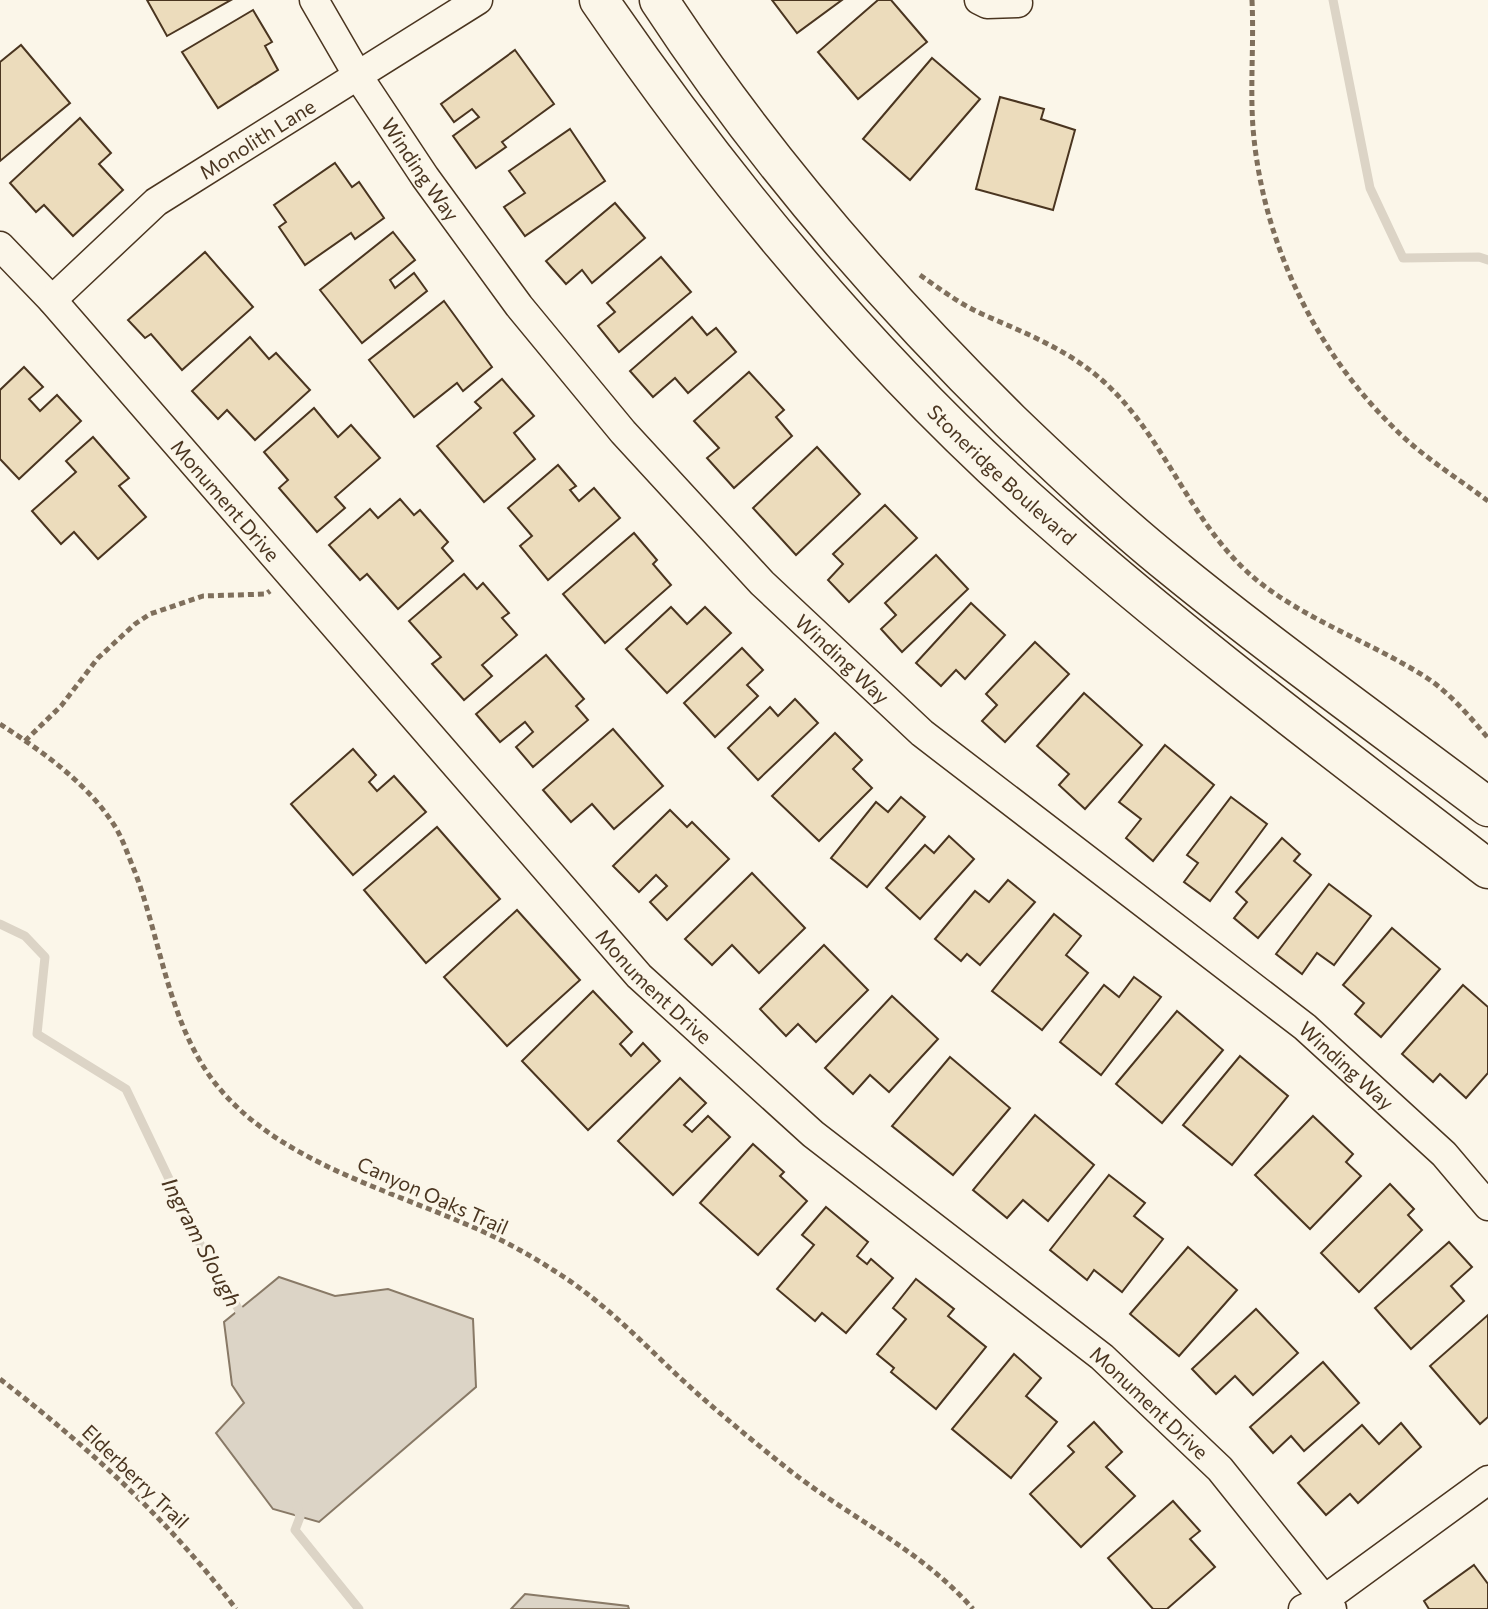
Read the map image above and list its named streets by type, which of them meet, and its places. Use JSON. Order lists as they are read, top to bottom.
{
  "streets": {
    "street": [
      "Monolith Lane",
      "Winding Way",
      "Stoneridge Boulevard",
      "Monument Drive"
    ],
    "path": ["Canyon Oaks Trail", "Elderberry Trail"]
  },
  "crossings": [
    ["Monolith Lane", "Winding Way"],
    ["Monolith Lane", "Monument Drive"]
  ],
  "water": ["Ingram Slough"]
}
